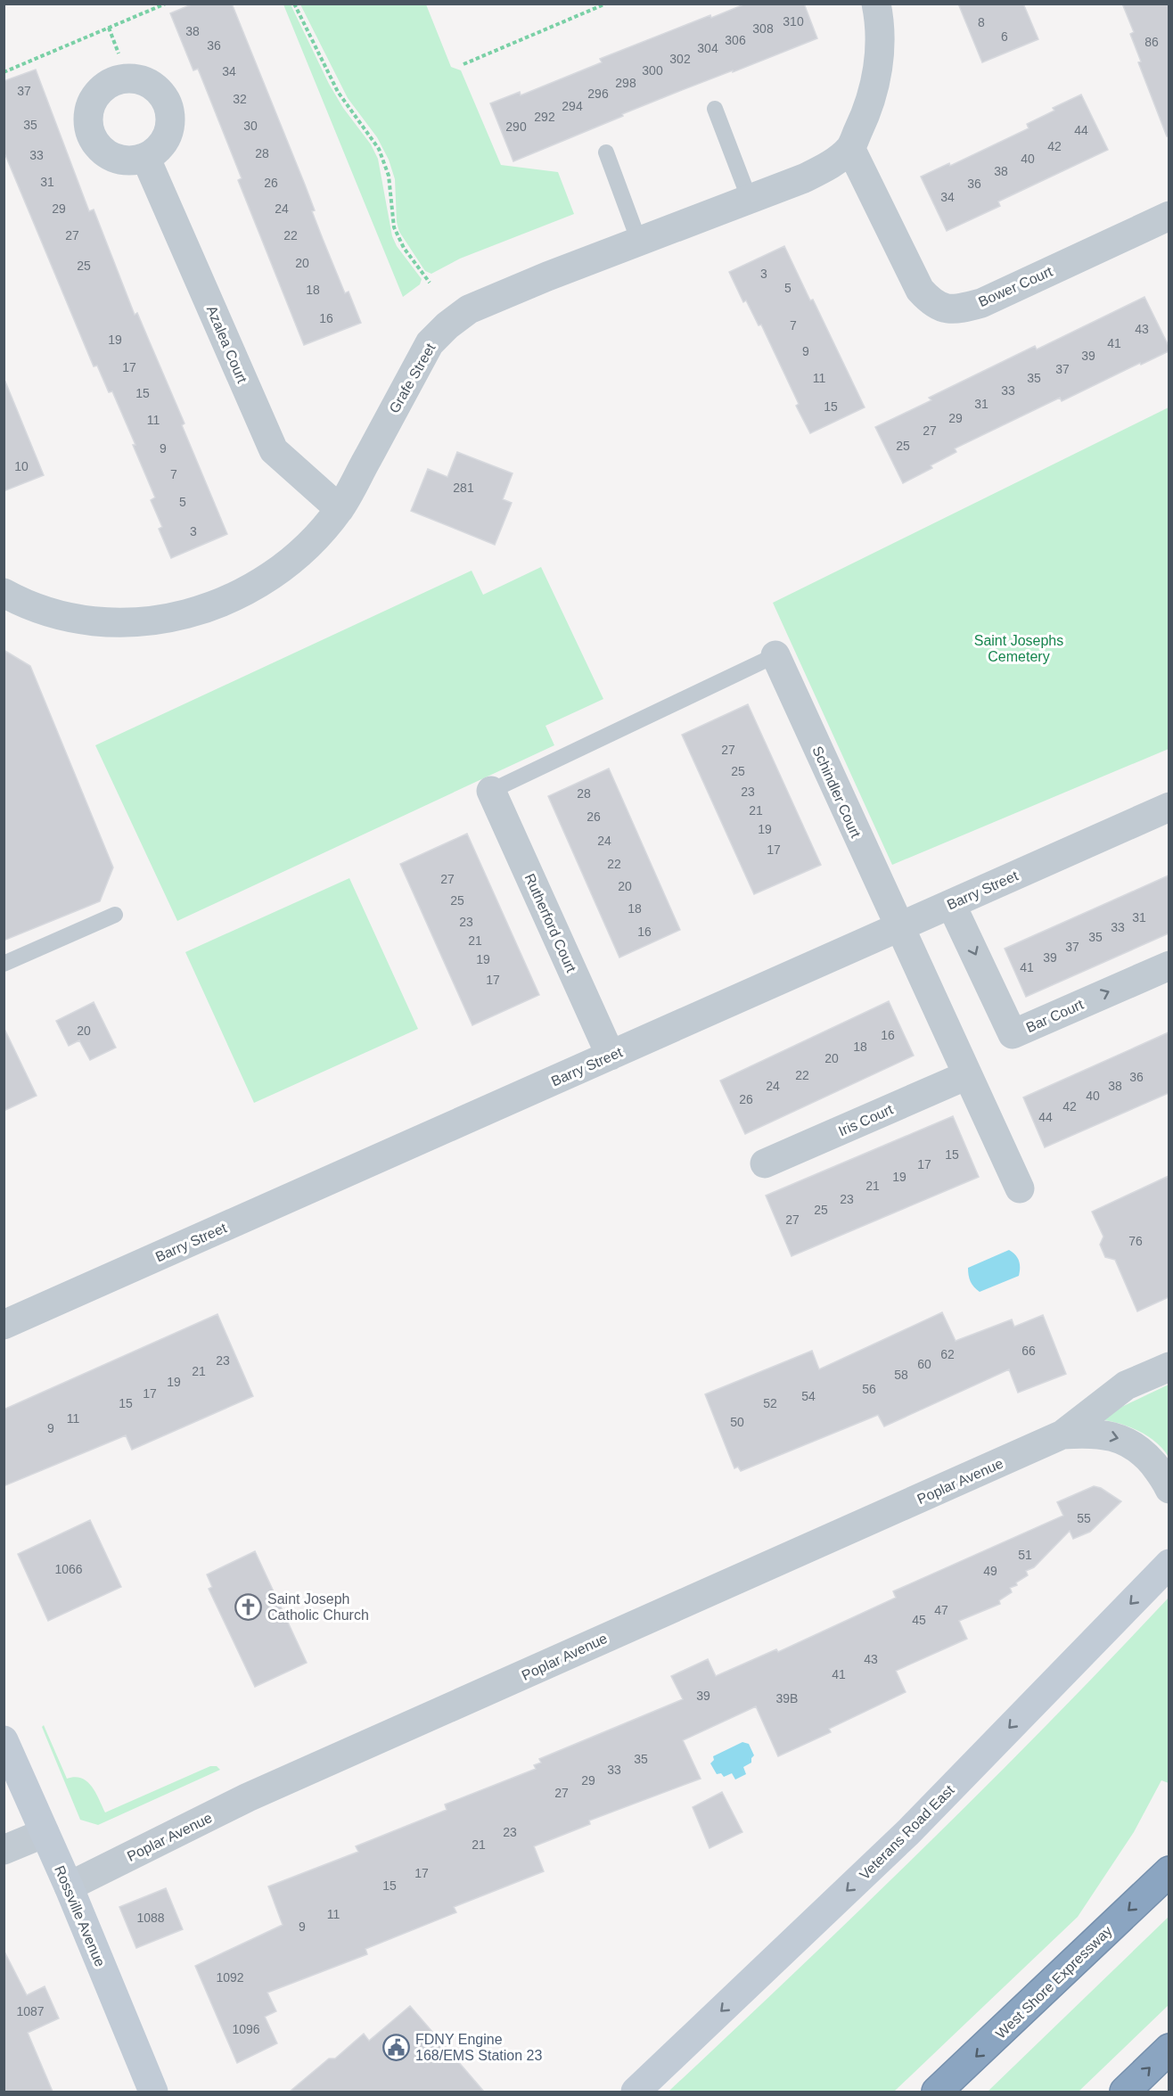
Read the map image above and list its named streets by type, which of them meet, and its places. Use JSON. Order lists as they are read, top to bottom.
{
  "streets": {
    "highway": ["West Shore Expressway"],
    "street": [
      "Bower Court",
      "Azalea Court",
      "Grafe Street",
      "Schindler Court",
      "Barry Street",
      "Rutherford Court",
      "Bar Court",
      "Iris Court",
      "Poplar Avenue",
      "Veterans Road East",
      "Rossville Avenue"
    ]
  },
  "crossings": [
    ["Bower Court", "Grafe Street"],
    ["Azalea Court", "Grafe Street"],
    ["Schindler Court", "Barry Street"],
    ["Barry Street", "Rutherford Court"],
    ["Barry Street", "Bar Court"],
    ["Poplar Avenue", "Rossville Avenue"]
  ],
  "one_way": ["Veterans Road East", "West Shore Expressway"],
  "parks": ["Saint Josephs Cemetery"],
  "places": {
    "church": ["Saint Joseph Catholic Church"],
    "public building": ["FDNY Engine 168/EMS Station 23"]
  },
  "house_numbers": [
    "310",
    "8",
    "308",
    "38",
    "6",
    "306",
    "86",
    "36",
    "304",
    "302",
    "300",
    "34",
    "298",
    "37",
    "296",
    "32",
    "294",
    "292",
    "35",
    "30",
    "290",
    "44",
    "42",
    "28",
    "33",
    "40",
    "38",
    "31",
    "26",
    "36",
    "34",
    "29",
    "24",
    "27",
    "22",
    "20",
    "25",
    "3",
    "5",
    "18",
    "16",
    "7",
    "43",
    "19",
    "41",
    "9",
    "39",
    "17",
    "37",
    "11",
    "35",
    "33",
    "15",
    "31",
    "15",
    "29",
    "11",
    "27",
    "25",
    "9",
    "10",
    "7",
    "281",
    "5",
    "3",
    "27",
    "25",
    "23",
    "28",
    "21",
    "26",
    "19",
    "24",
    "17",
    "22",
    "27",
    "20",
    "25",
    "18",
    "31",
    "23",
    "33",
    "16",
    "35",
    "21",
    "37",
    "39",
    "19",
    "41",
    "17",
    "20",
    "16",
    "18",
    "20",
    "22",
    "36",
    "24",
    "38",
    "40",
    "26",
    "42",
    "44",
    "15",
    "17",
    "19",
    "21",
    "23",
    "25",
    "27",
    "76",
    "66",
    "62",
    "23",
    "60",
    "21",
    "58",
    "19",
    "56",
    "17",
    "54",
    "15",
    "52",
    "11",
    "50",
    "9",
    "55",
    "51",
    "1066",
    "49",
    "47",
    "45",
    "43",
    "41",
    "39",
    "39B",
    "35",
    "33",
    "29",
    "27",
    "23",
    "21",
    "17",
    "15",
    "11",
    "1088",
    "9",
    "1092",
    "1087",
    "1096"
  ]
}
